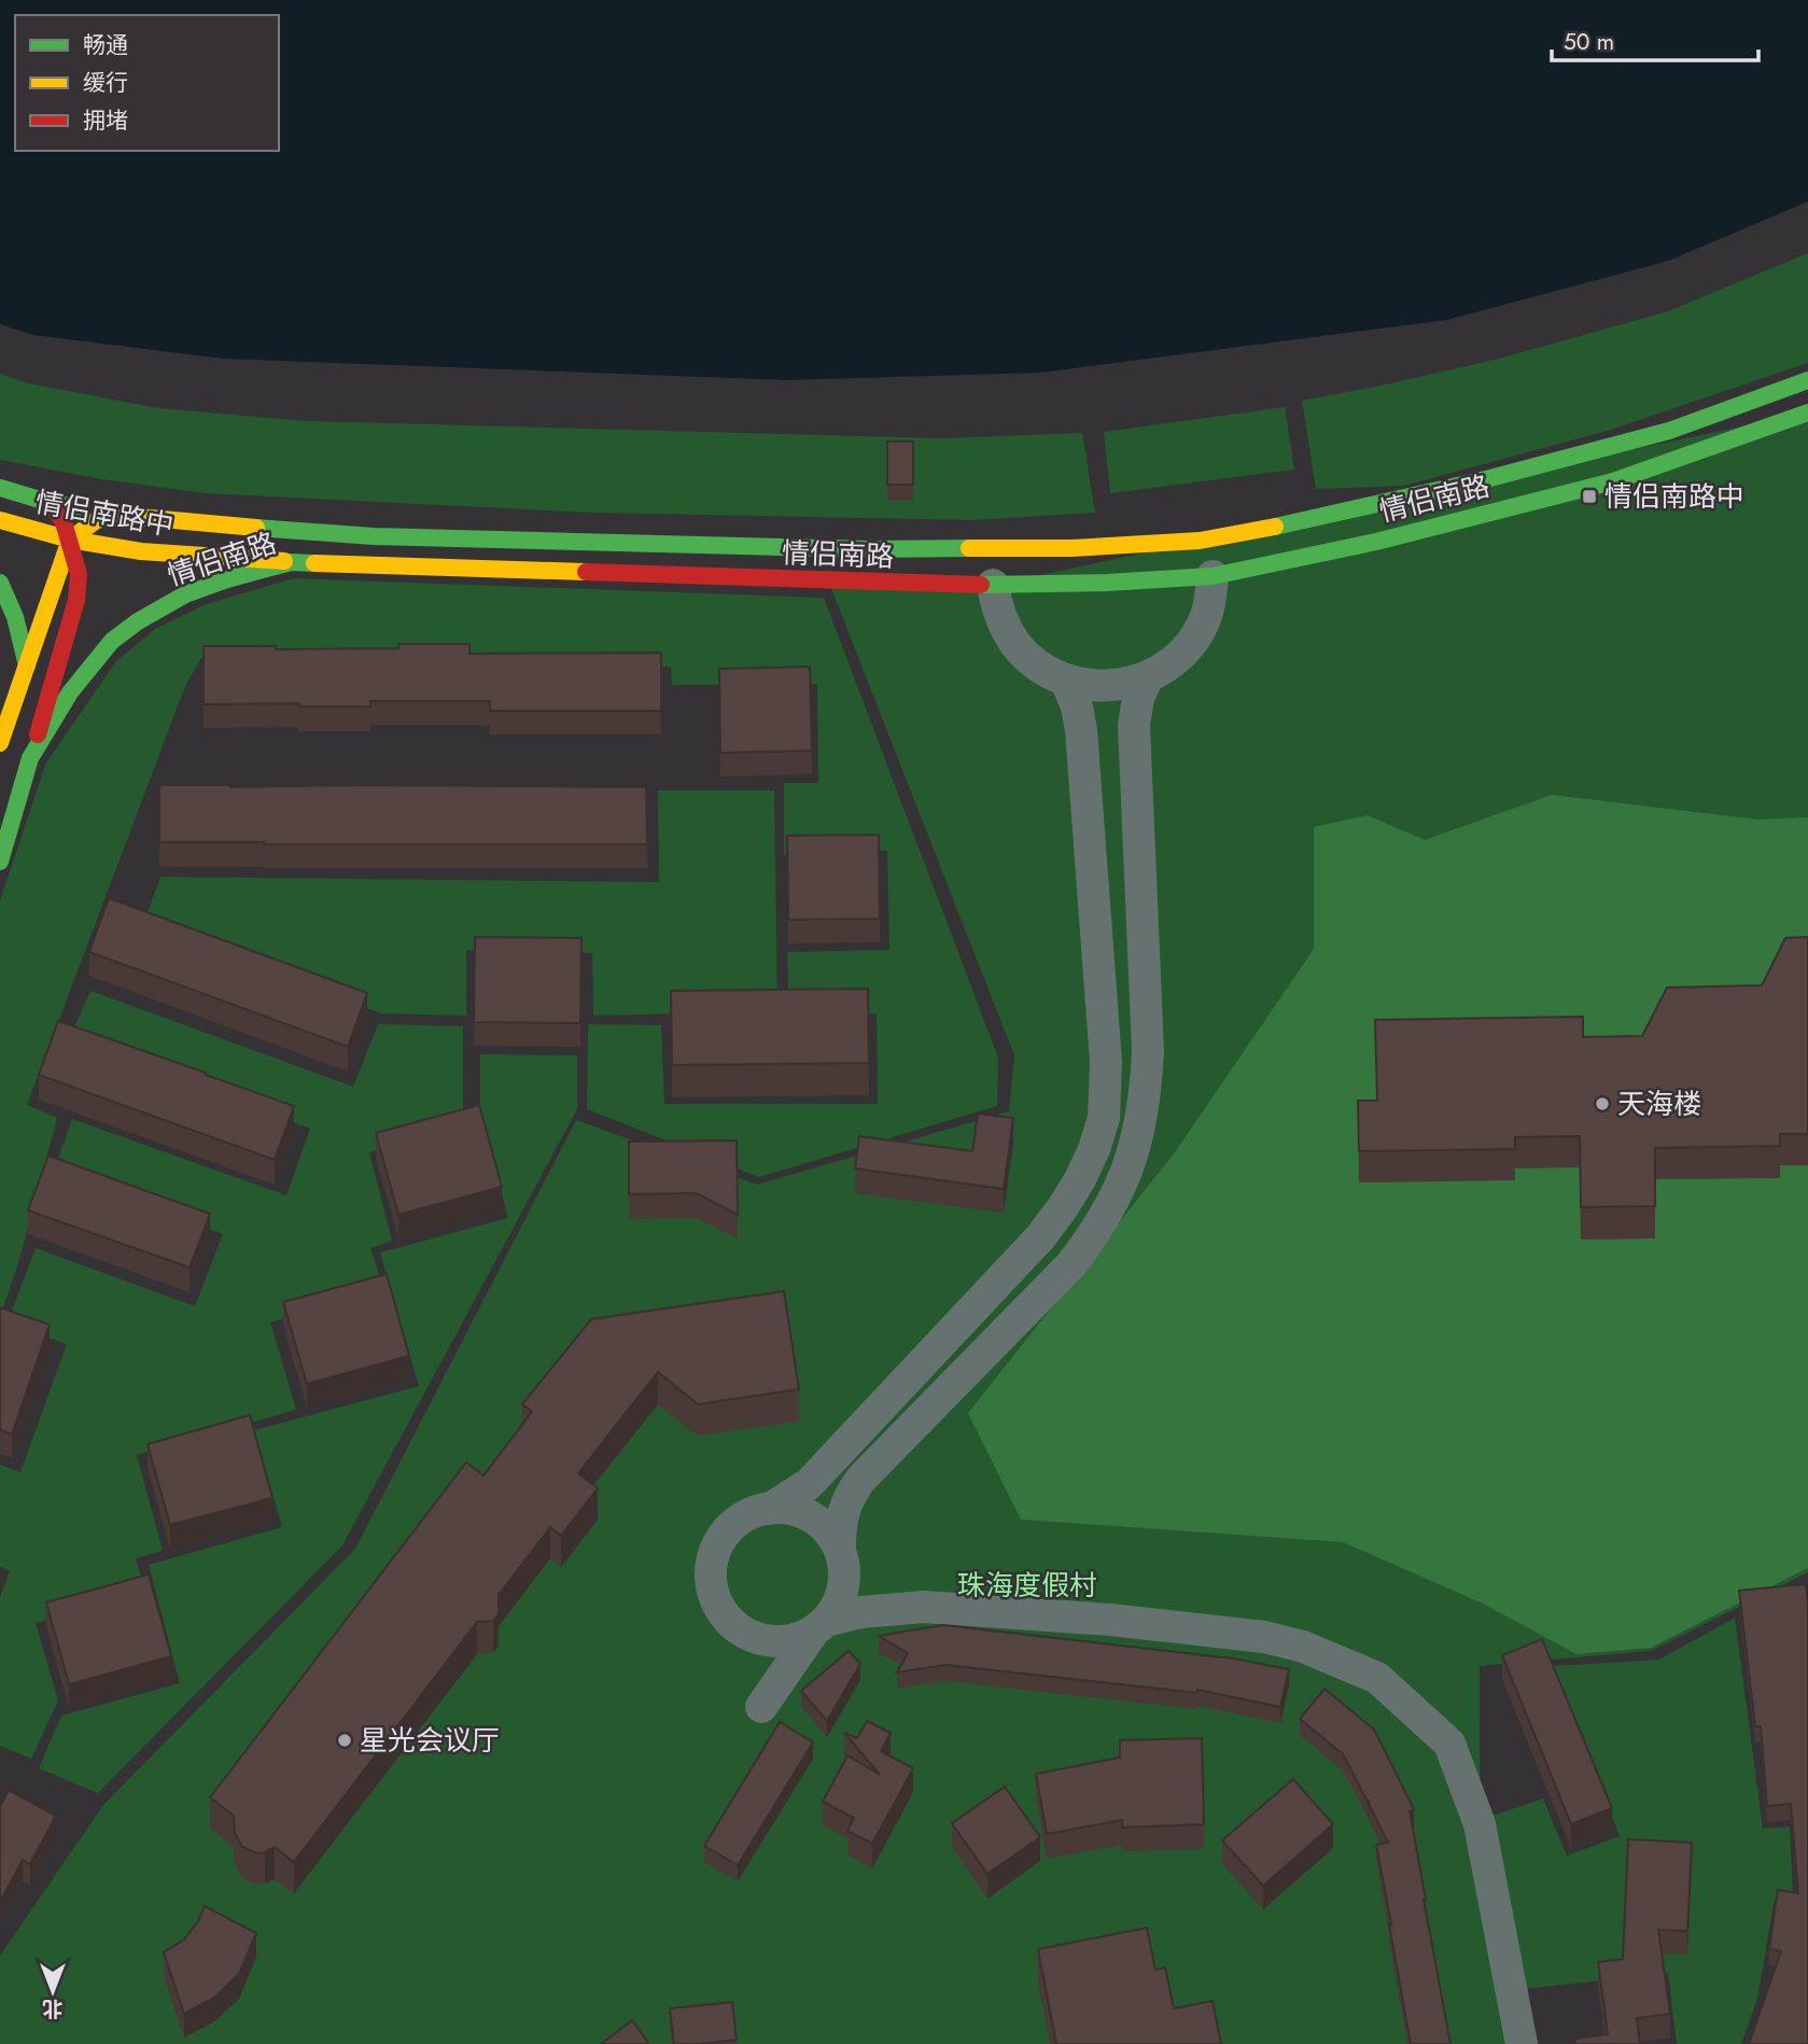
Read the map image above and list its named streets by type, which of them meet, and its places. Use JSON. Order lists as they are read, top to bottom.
{
  "streets": {
    "main road": ["情侣南路", "情侣南路中"]
  },
  "crossings": [
    ["情侣南路", "情侣南路中"]
  ],
  "parks": ["珠海度假村"],
  "places": {
    "transit": ["情侣南路中"],
    "other": ["天海楼", "星光会议厅"]
  },
  "legend": ["畅通", "缓行", "拥堵"],
  "scale_bar": "50 m",
  "north": "bottom"
}
